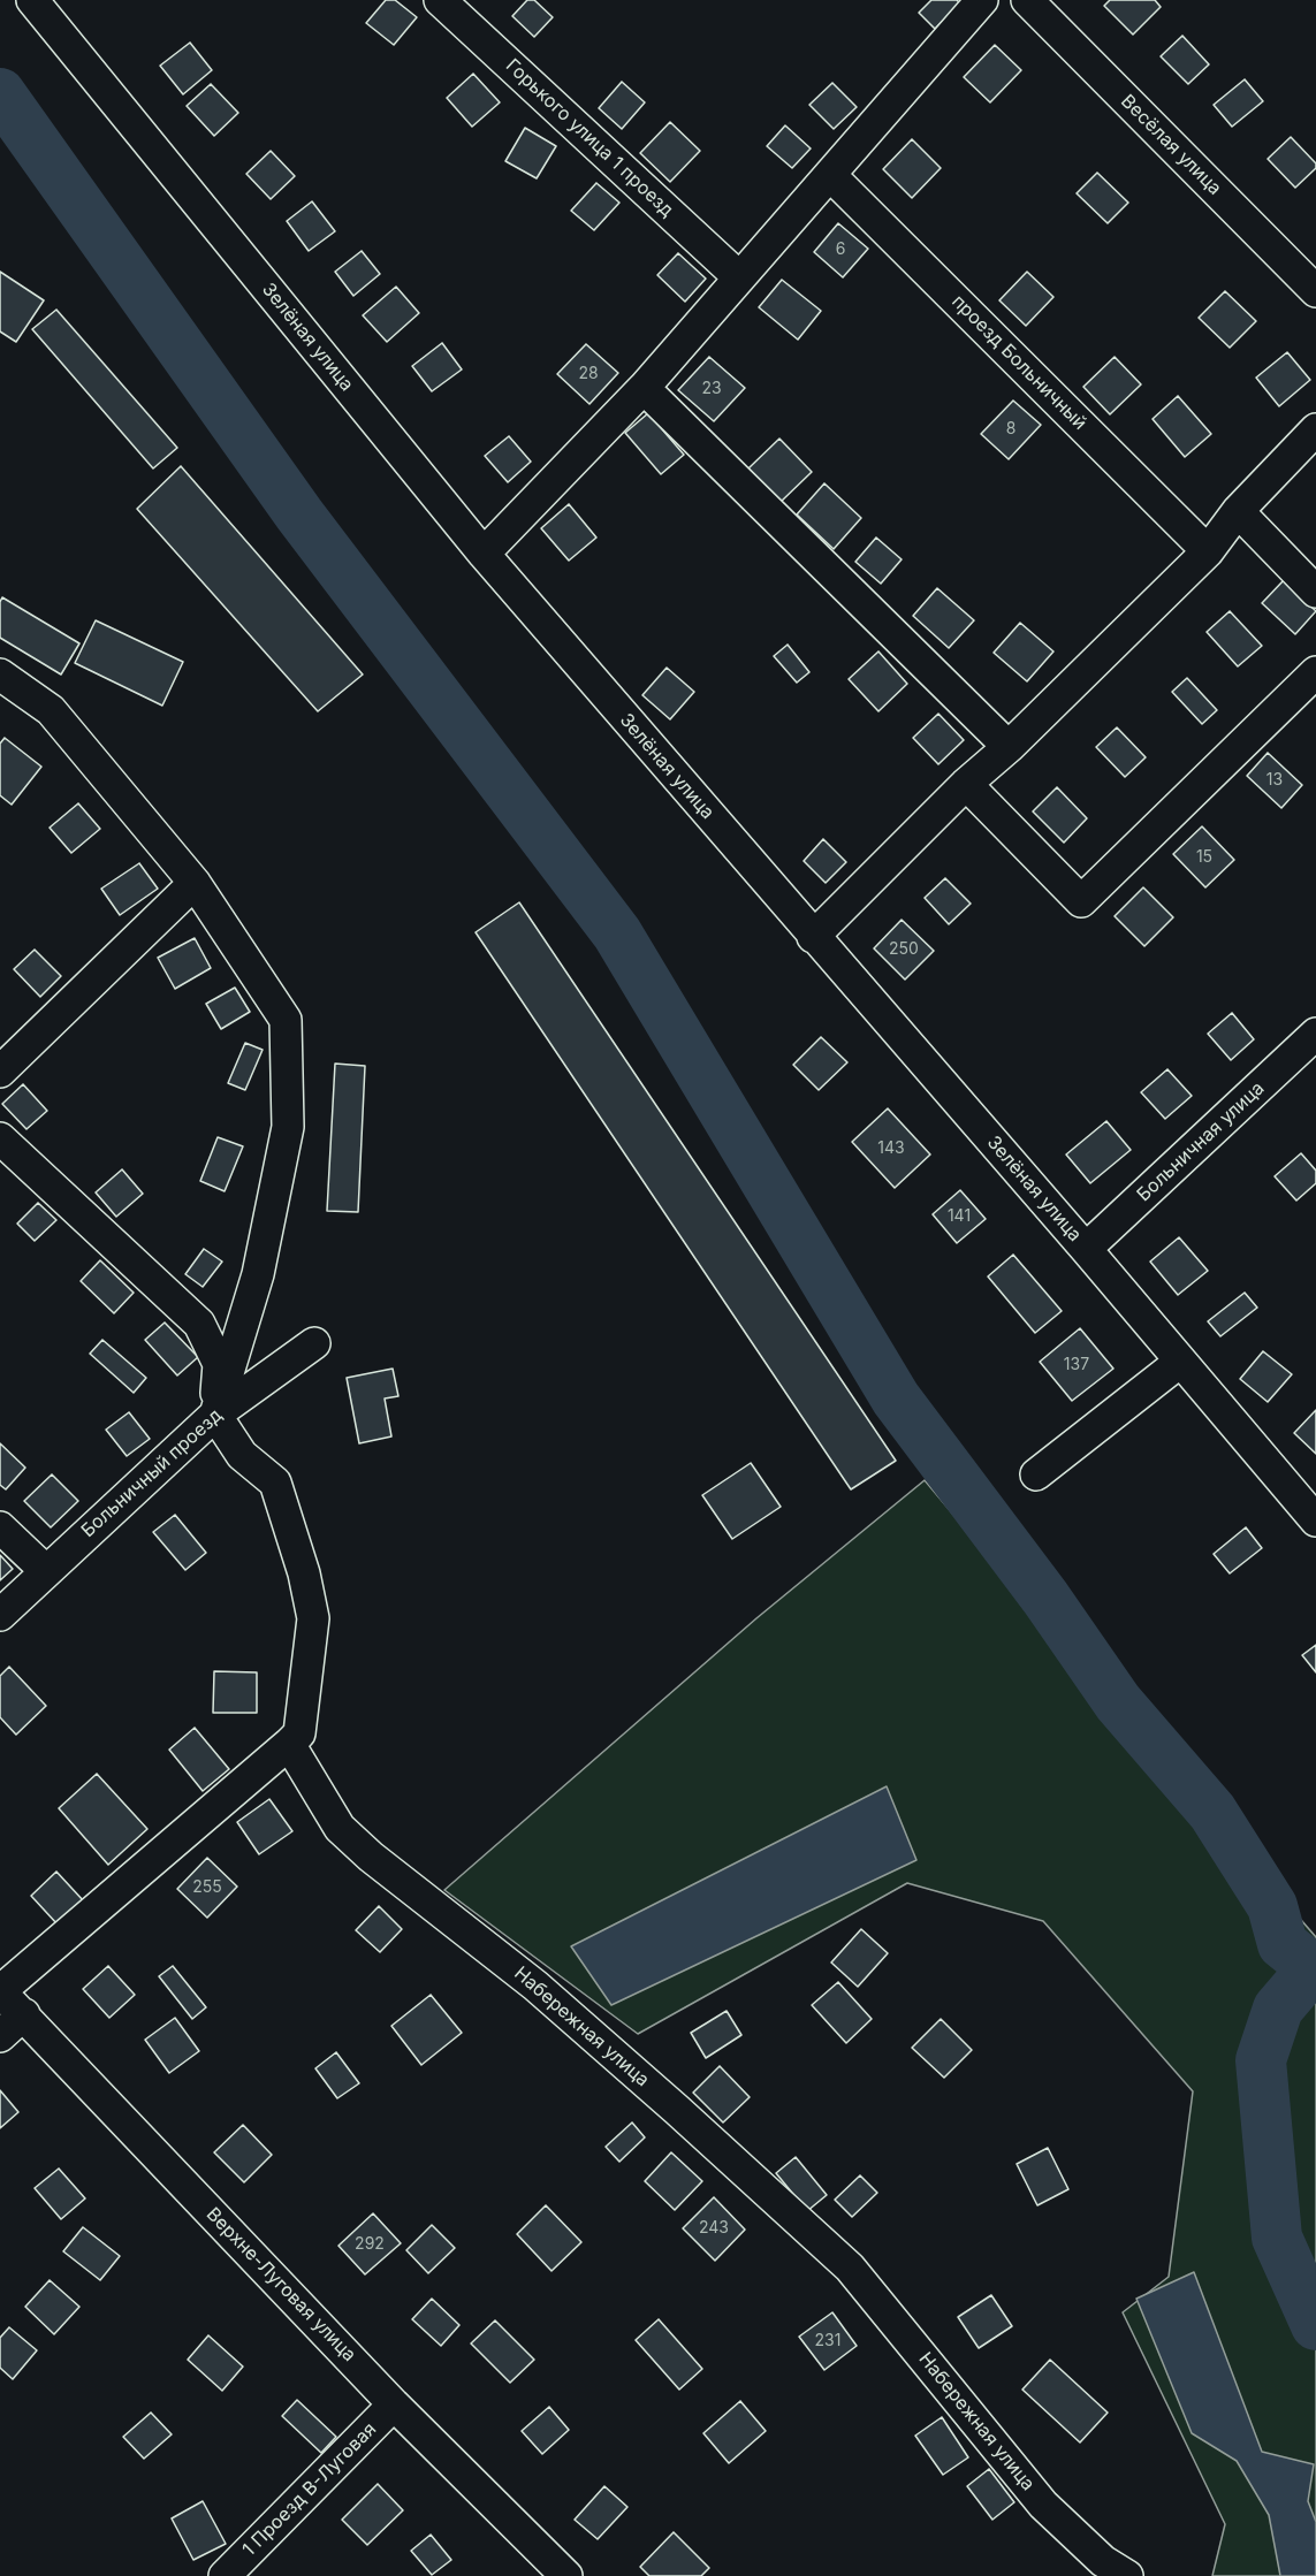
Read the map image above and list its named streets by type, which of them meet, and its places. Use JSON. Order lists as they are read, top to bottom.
{
  "streets": {
    "street": [
      "Горького улица 1 проезд",
      "Весёлая улица",
      "Зелёная улица",
      "проезд Больничный",
      "Больничная улица",
      "Больничный проезд",
      "Набережная улица",
      "Верхне-Луговая улица",
      "1 Проезд В-Луговая"
    ]
  },
  "crossings": [
    ["Зелёная улица", "Больничная улица"],
    ["Верхне-Луговая улица", "1 Проезд В-Луговая"]
  ],
  "house_numbers": [
    "6",
    "28",
    "23",
    "8",
    "13",
    "15",
    "250",
    "143",
    "141",
    "137",
    "255",
    "243",
    "292",
    "231"
  ]
}
